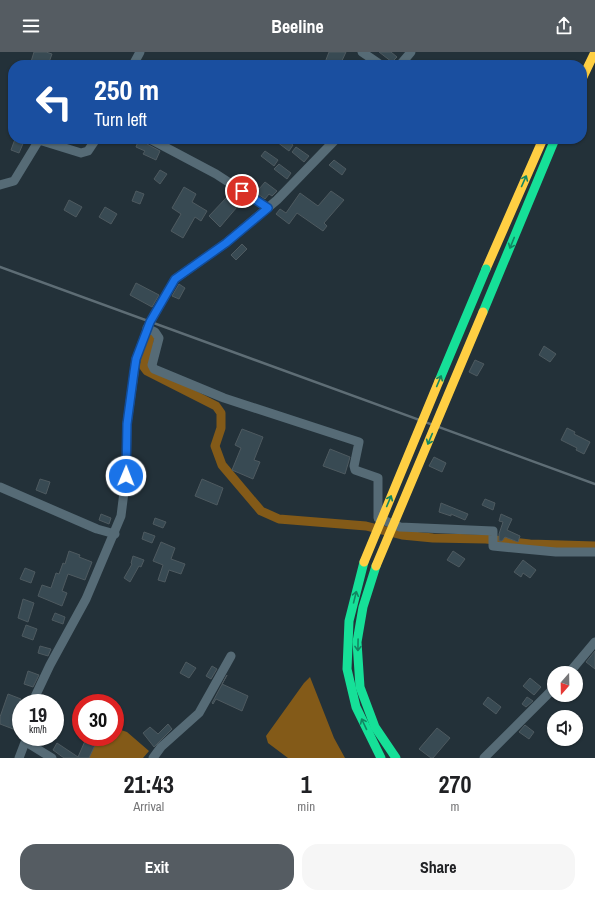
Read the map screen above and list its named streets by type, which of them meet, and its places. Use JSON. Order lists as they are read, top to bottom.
{
  "north": "bottom",
  "page": {
    "header": "Beeline",
    "turn": ["250 m", "Turn left"],
    "speed": "19 km/h",
    "limit": "30",
    "eta": [
      "21:43",
      "Arrival",
      "1",
      "min",
      "270",
      "m"
    ],
    "buttons": ["Exit", "Share"]
  }
}
